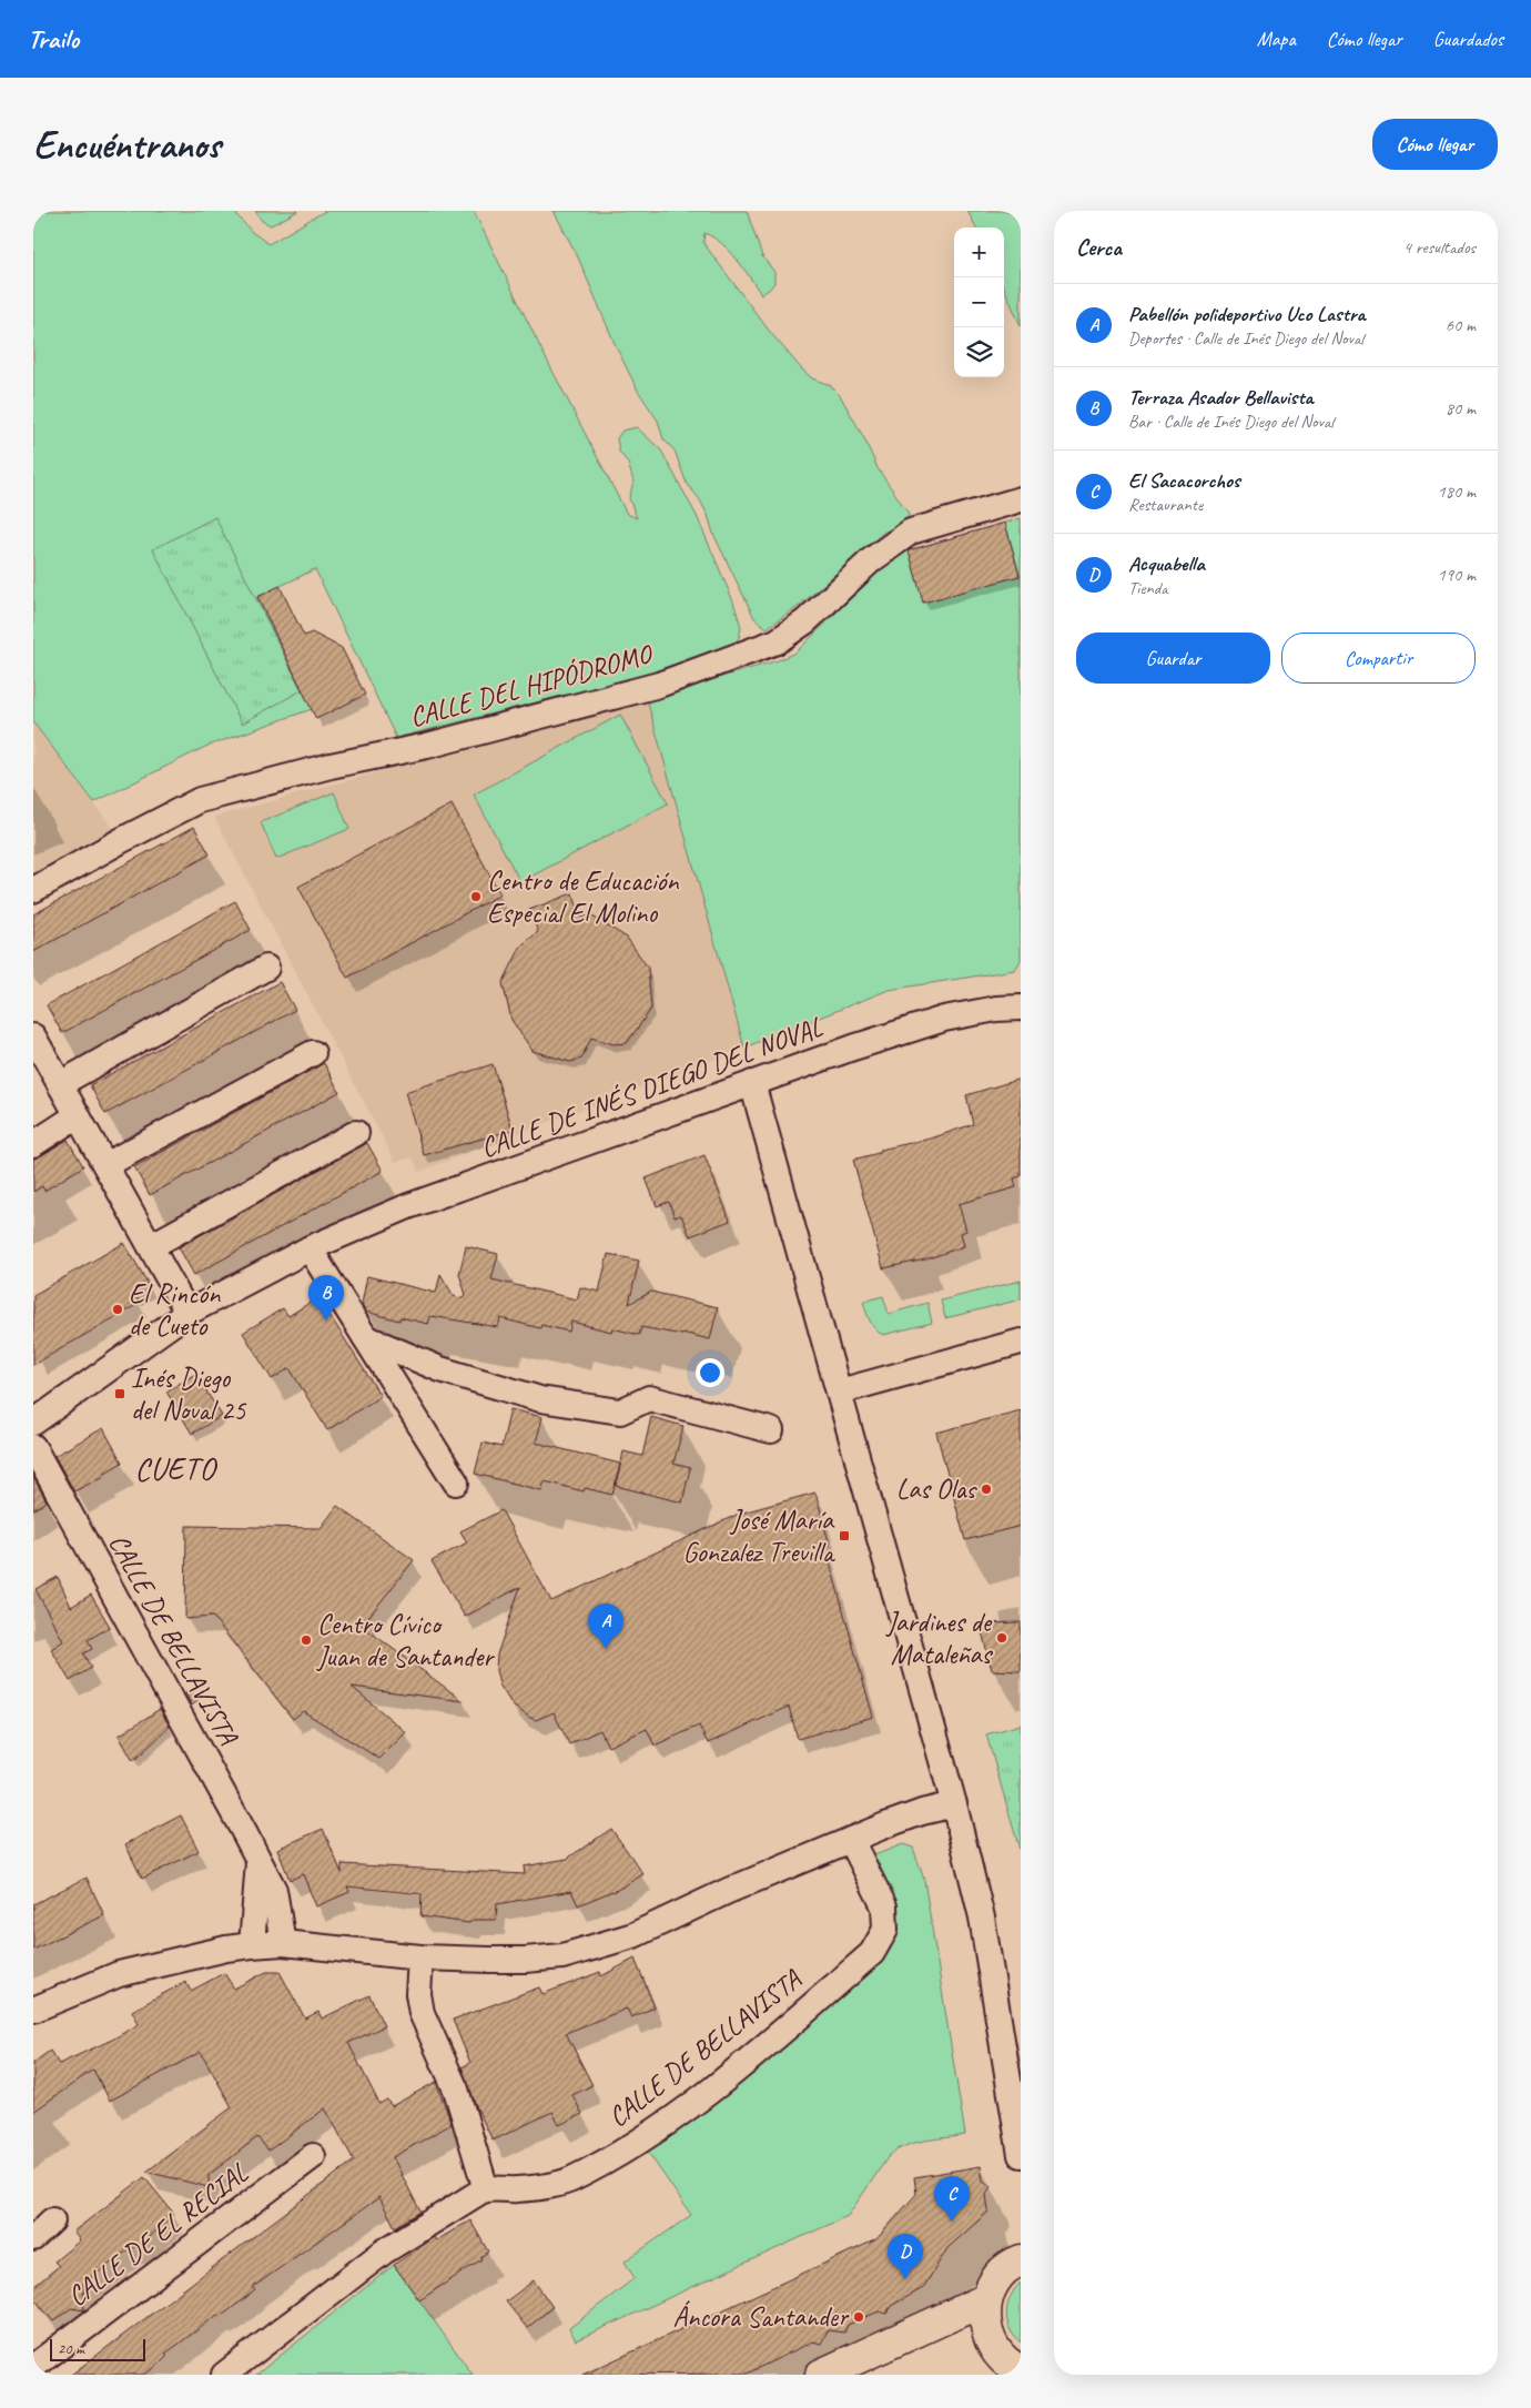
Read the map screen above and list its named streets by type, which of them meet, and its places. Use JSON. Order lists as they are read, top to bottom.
{
  "streets": {
    "street": [
      "CALLE DEL HIPÓDROMO",
      "CALLE DE INÉS DIEGO DEL NOVAL",
      "CALLE DE BELLAVISTA",
      "CALLE DE EL RECIAL"
    ]
  },
  "districts": ["CUETO"],
  "places": {
    "other": [
      "Centro de Educación Especial El Molino",
      "El Rincón de Cueto",
      "Las Olas",
      "Jardines de Mataleñas",
      "Centro Cívico Juan de Santander",
      "Áncora Santander"
    ],
    "transit": ["Inés Diego del Noval 25", "José María Gonzalez Trevilla"]
  },
  "scale_bar": "20 m",
  "page": {
    "header": "Trailo",
    "nav": ["Mapa", "Cómo llegar", "Guardados"],
    "buttons": [
      "Cómo llegar",
      ["Guardar", "Compartir"]
    ],
    "title": "Encuéntranos",
    "heading": ["Cerca", "4 resultados"],
    "map_buttons": ["+", "−"],
    "list": [
      {
        "mark": "A",
        "name": "Pabellón polideportivo Uco Lastra",
        "note": "Deportes · Calle de Inés Diego del Noval",
        "value": "60 m"
      },
      {
        "mark": "B",
        "name": "Terraza Asador Bellavista",
        "note": "Bar · Calle de Inés Diego del Noval",
        "value": "80 m"
      },
      {
        "mark": "C",
        "name": "El Sacacorchos",
        "note": "Restaurante",
        "value": "180 m"
      },
      {
        "mark": "D",
        "name": "Acquabella",
        "note": "Tienda",
        "value": "190 m"
      }
    ],
    "pins": [
      "B",
      "A",
      "C",
      "D"
    ],
    "scale": "20 m"
  }
}
